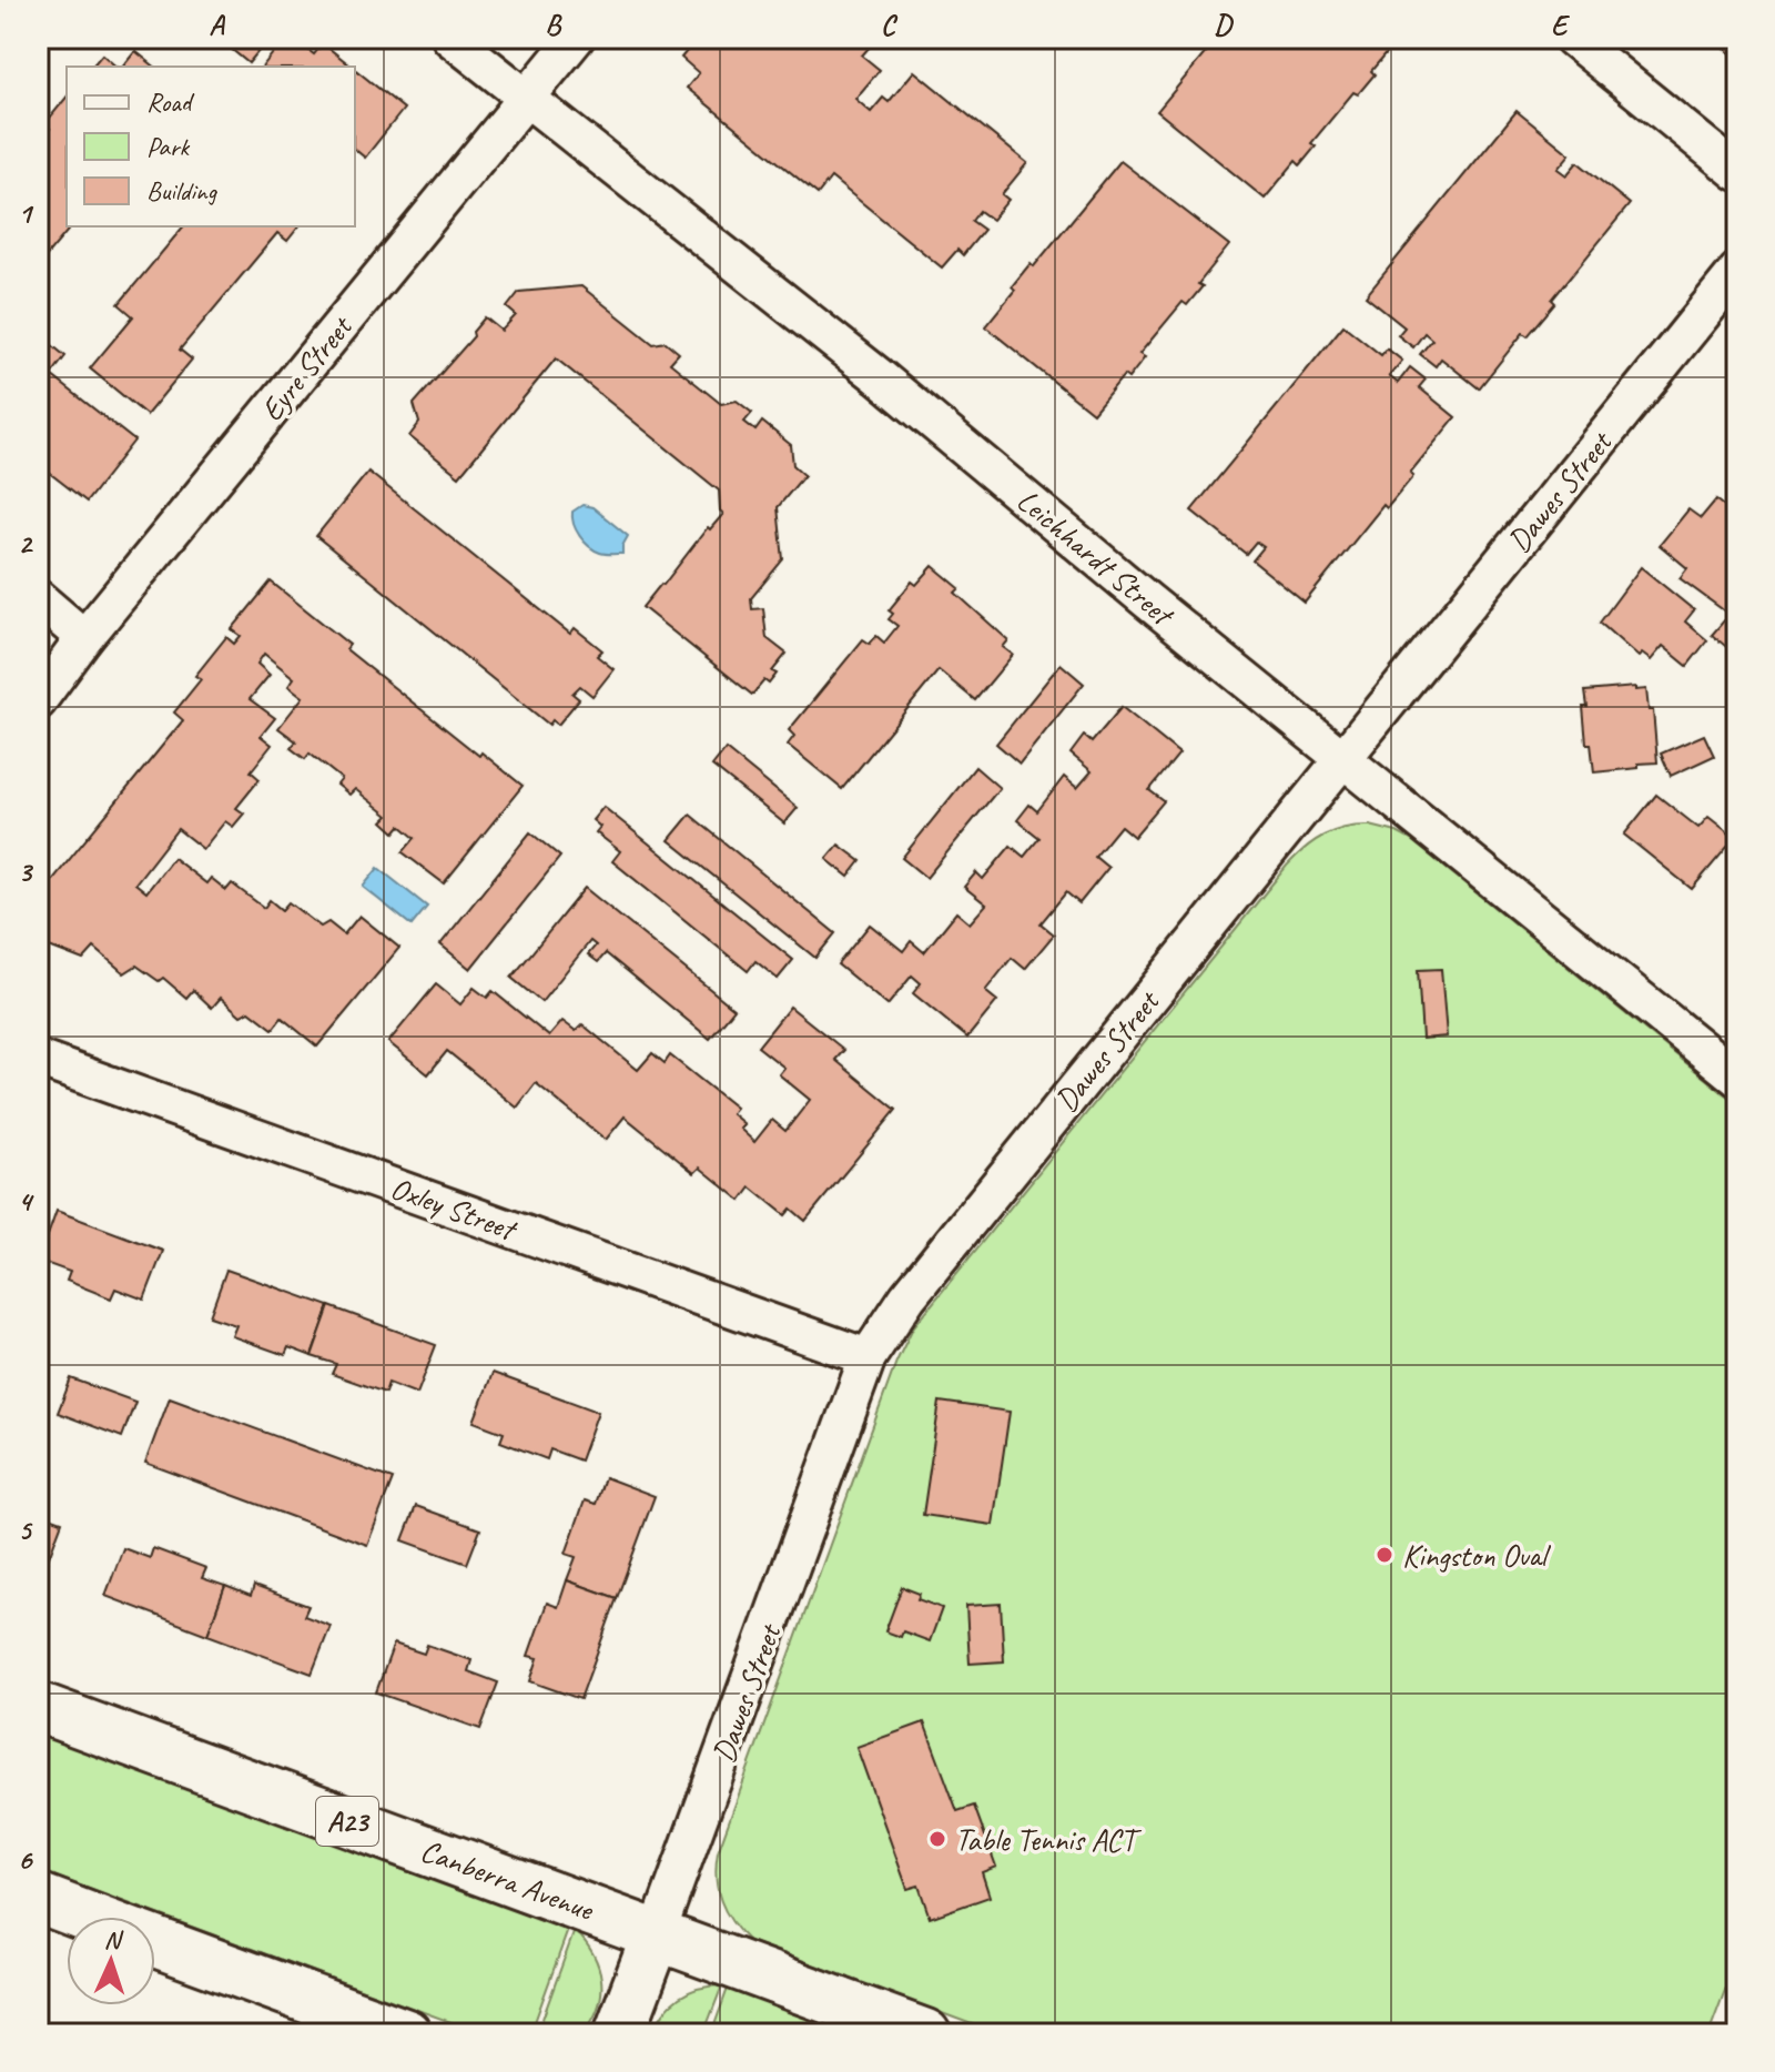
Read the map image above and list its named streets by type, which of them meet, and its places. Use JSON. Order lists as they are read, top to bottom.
{
  "streets": {
    "highway": ["A23", "Canberra Avenue"],
    "street": [
      "Eyre Street",
      "Dawes Street",
      "Leichhardt Street",
      "Oxley Street"
    ]
  },
  "crossings": [
    ["Eyre Street", "Leichhardt Street"],
    ["Dawes Street", "Leichhardt Street"],
    ["Dawes Street", "Oxley Street"],
    ["Dawes Street", "Canberra Avenue"]
  ],
  "places": ["Kingston Oval", "Table Tennis ACT"],
  "legend": ["Road", "Park", "Building"],
  "north": "top",
  "grid": {
    "columns": [
      "A",
      "B",
      "C",
      "D",
      "E"
    ],
    "rows": [
      "1",
      "2",
      "3",
      "4",
      "5",
      "6"
    ]
  }
}
